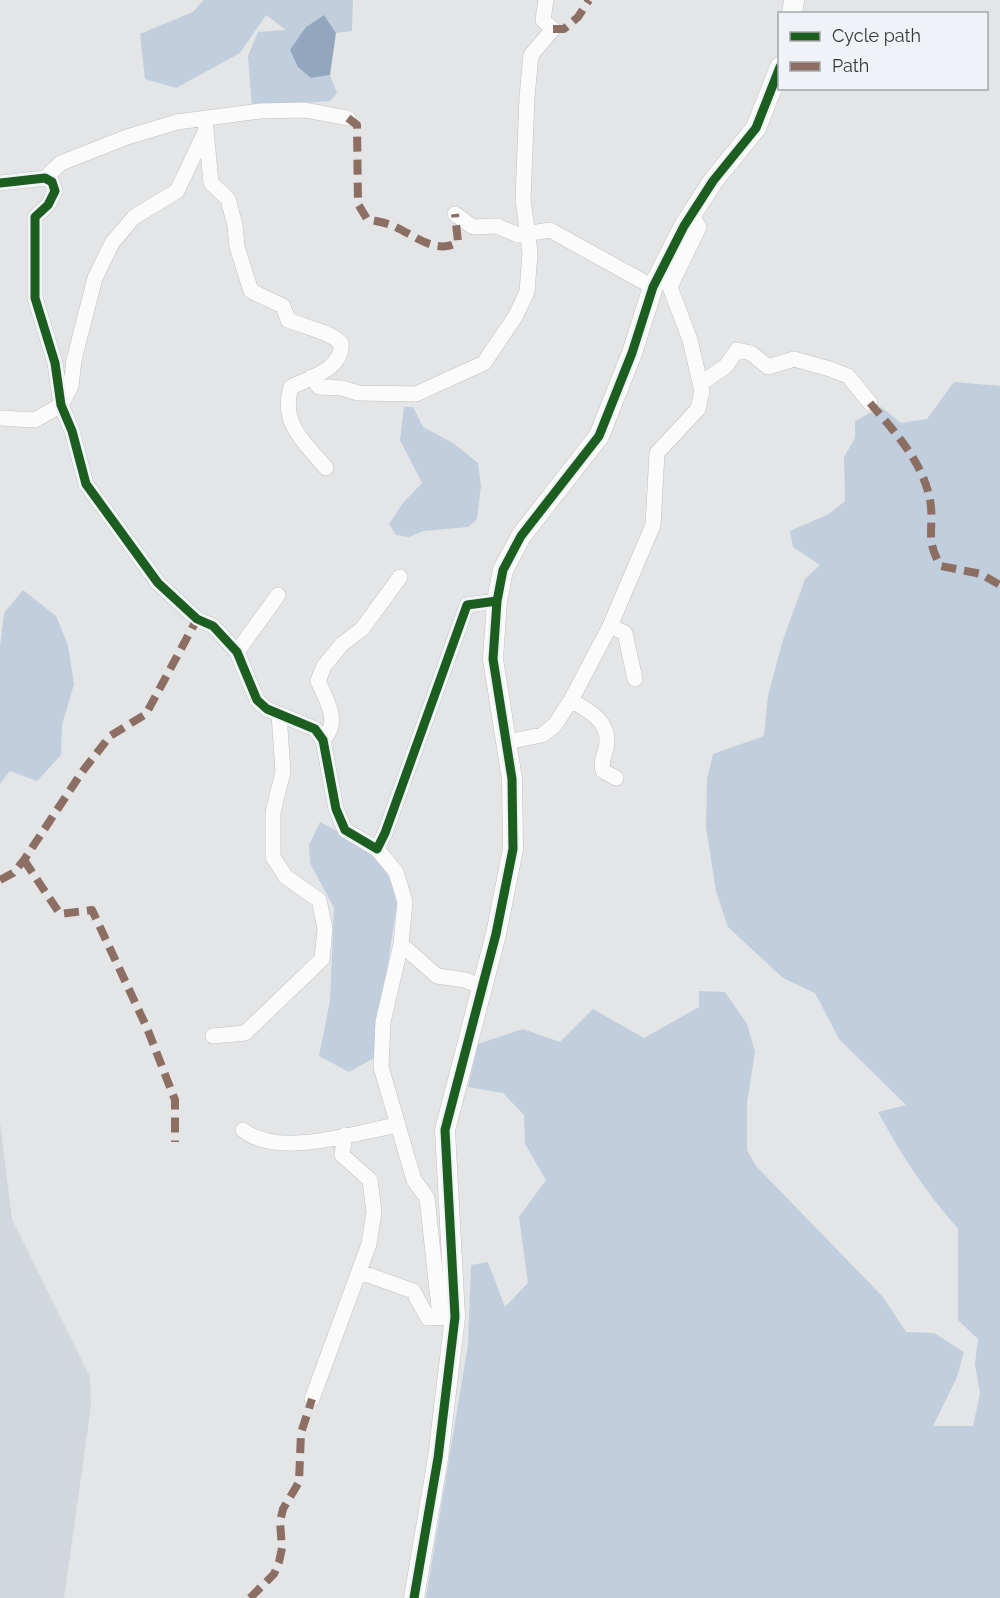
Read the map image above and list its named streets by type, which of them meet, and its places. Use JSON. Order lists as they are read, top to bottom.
{
  "legend": ["Cycle path", "Path"]
}
